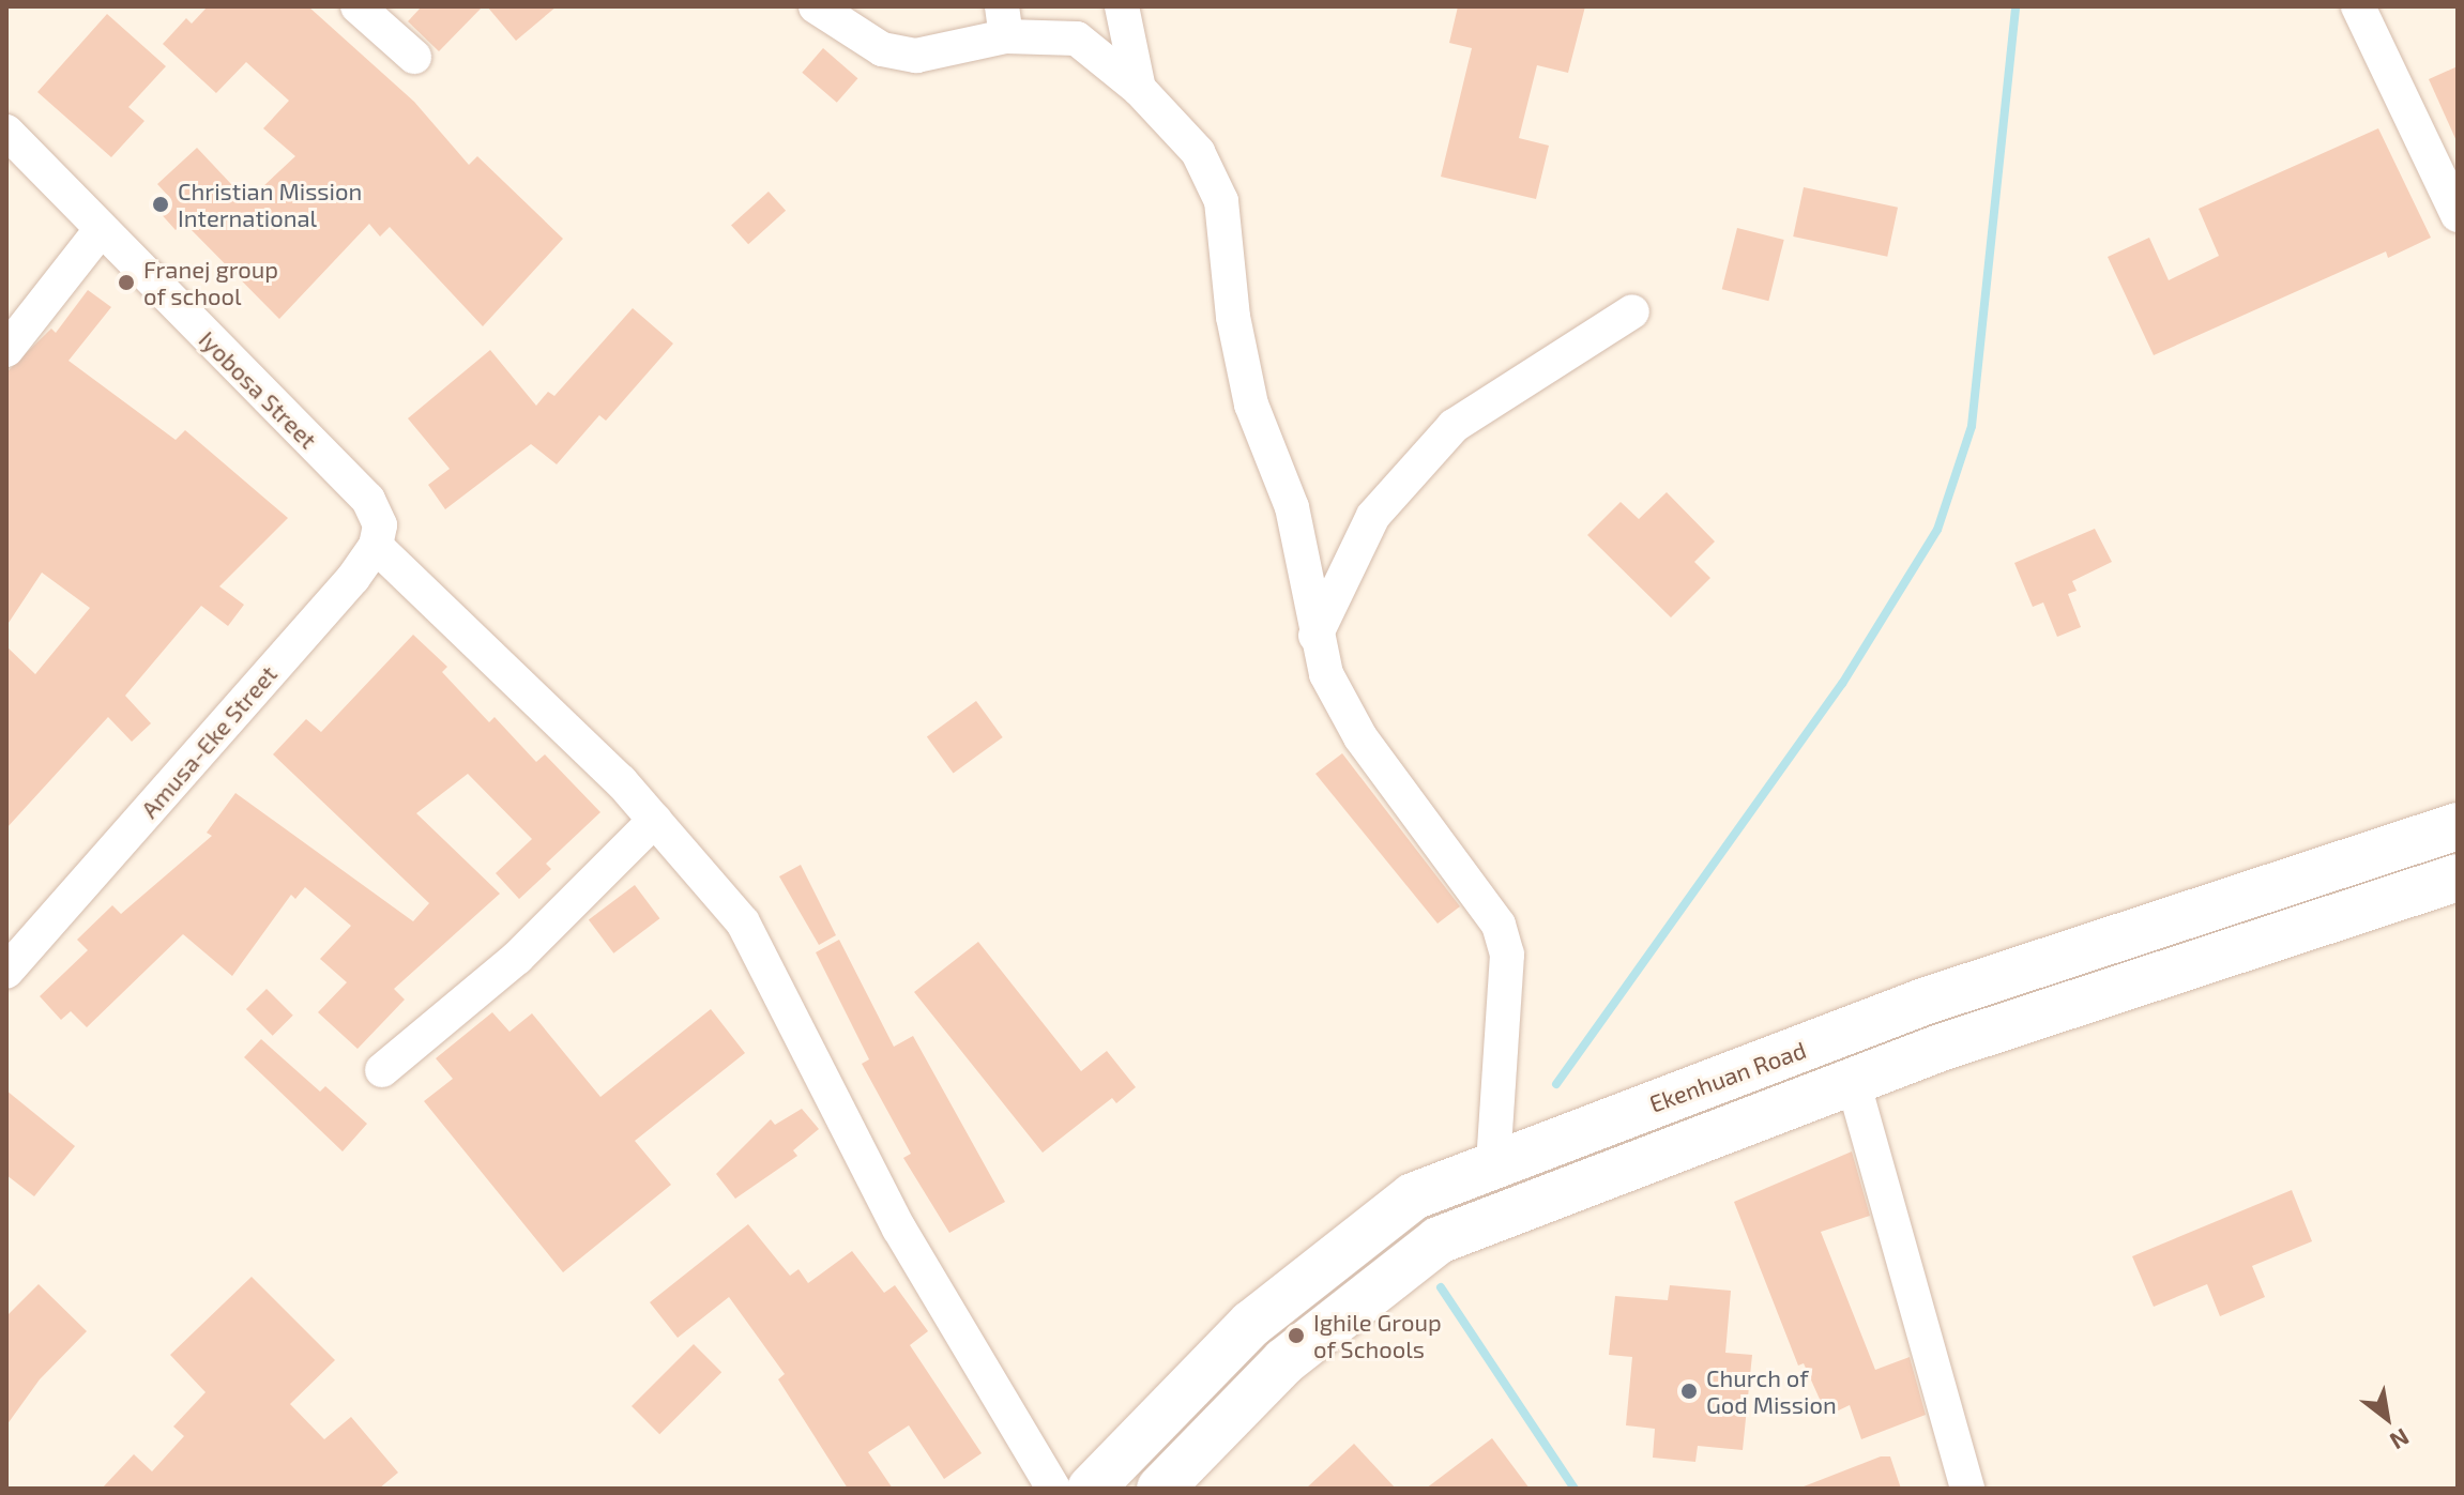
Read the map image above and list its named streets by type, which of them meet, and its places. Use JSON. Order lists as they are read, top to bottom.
{
  "streets": {
    "main road": ["Ekenhuan Road"],
    "street": ["Iyobosa Street", "Amusa-Eke Street"]
  },
  "crossings": [
    ["Iyobosa Street", "Amusa-Eke Street"]
  ],
  "places": [
    "Christian Mission International",
    "Franej group of school",
    "Ighile Group of Schools",
    "Church of God Mission"
  ],
  "north": "bottom right"
}
